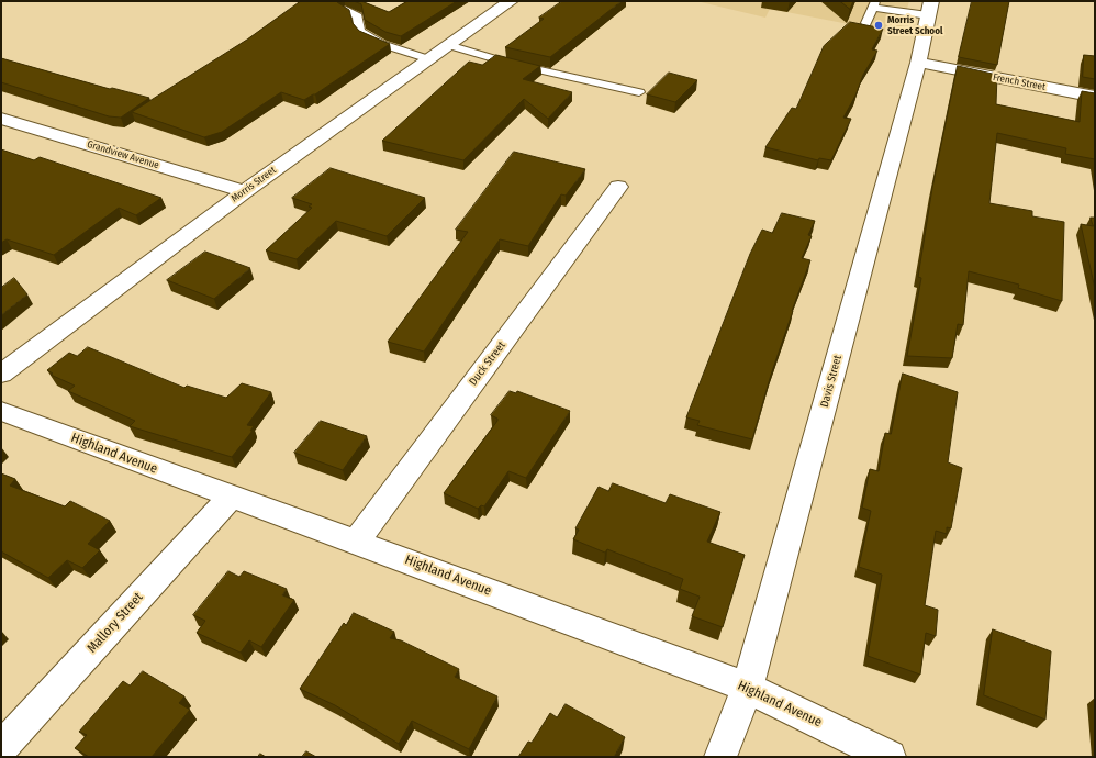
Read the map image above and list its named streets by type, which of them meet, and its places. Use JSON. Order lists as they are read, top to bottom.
{
  "streets": {
    "street": [
      "French Street",
      "Grandview Avenue",
      "Morris Street",
      "Duck Street",
      "Davis Street",
      "Highland Avenue",
      "Mallory Street"
    ]
  },
  "crossings": [
    ["French Street", "Davis Street"],
    ["Grandview Avenue", "Morris Street"],
    ["Duck Street", "Highland Avenue"],
    ["Davis Street", "Highland Avenue"],
    ["Highland Avenue", "Mallory Street"]
  ],
  "places": ["Morris Street School"]
}
